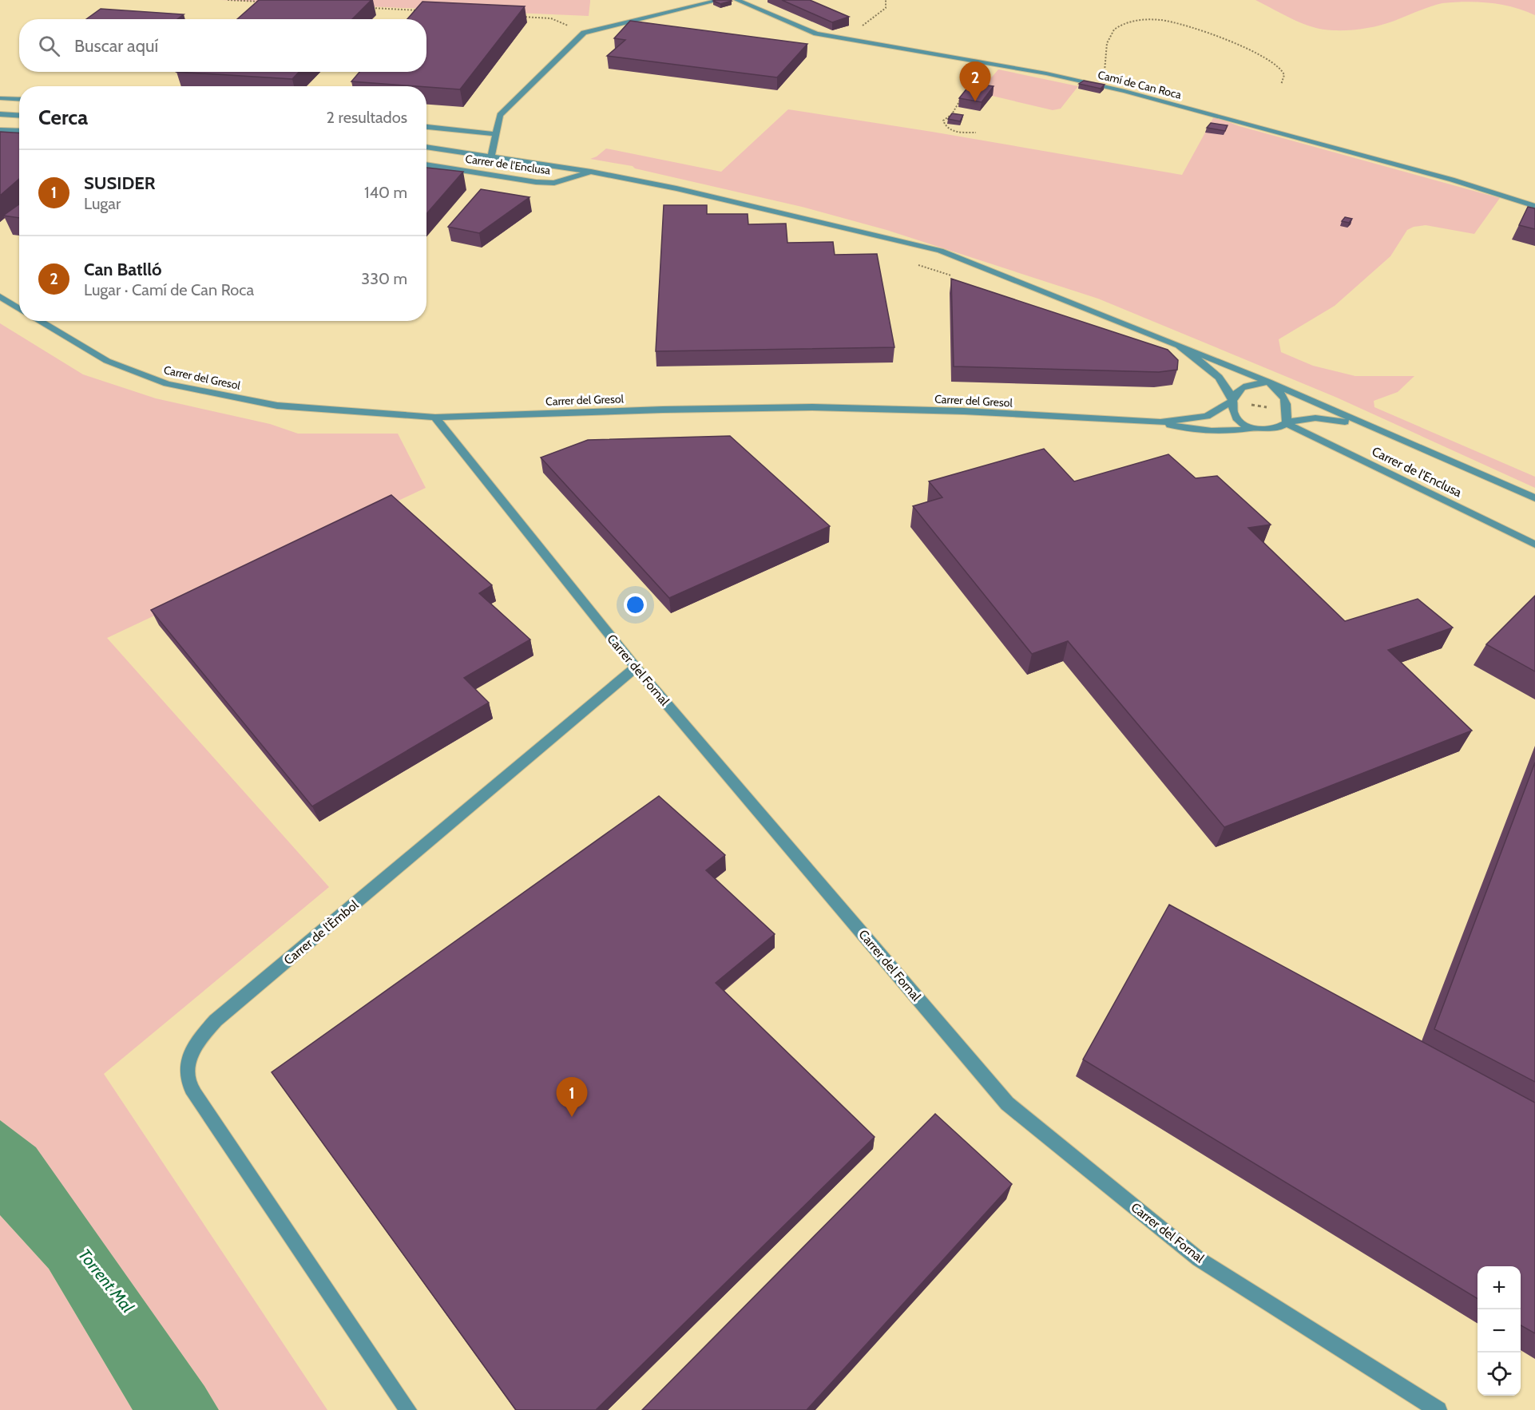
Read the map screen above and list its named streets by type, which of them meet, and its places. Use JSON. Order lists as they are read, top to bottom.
{
  "streets": {
    "street": [
      "Camí de Can Roca",
      "Carrer de l'Enclusa",
      "Carrer del Gresol",
      "Carrer del Fornal",
      "Carrer de l'Èmbol"
    ]
  },
  "crossings": [
    ["Carrer del Gresol", "Carrer del Fornal"],
    ["Carrer del Fornal", "Carrer de l'Èmbol"]
  ],
  "water": ["Torrent Mal"],
  "page": {
    "search": "Buscar aquí",
    "pins": ["2", "1"],
    "heading": ["Cerca", "2 resultados"],
    "list": [
      {
        "mark": "1",
        "name": "SUSIDER",
        "note": "Lugar",
        "value": "140 m"
      },
      {
        "mark": "2",
        "name": "Can Batlló",
        "note": "Lugar · Camí de Can Roca",
        "value": "330 m"
      }
    ],
    "map_buttons": ["+", "−"]
  }
}
